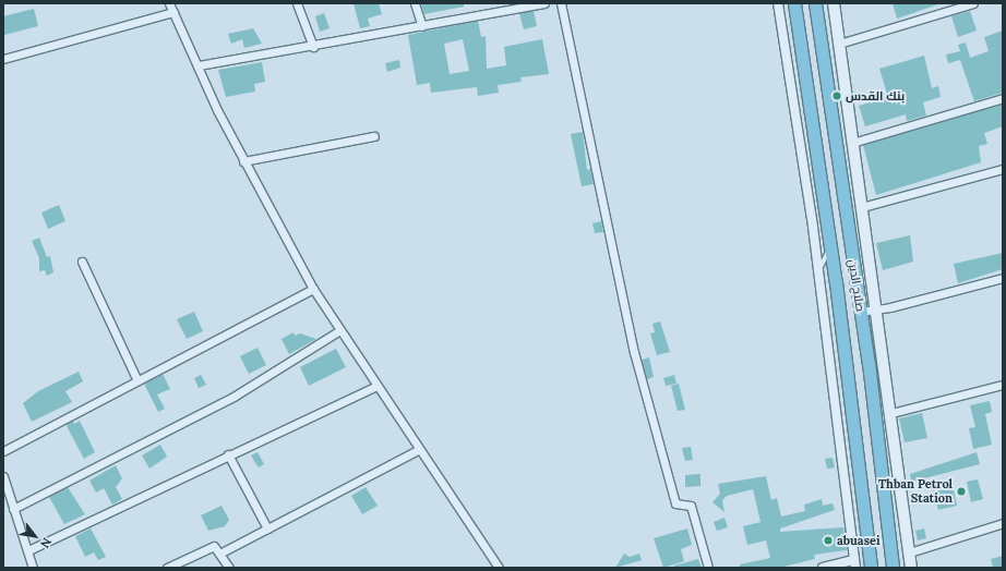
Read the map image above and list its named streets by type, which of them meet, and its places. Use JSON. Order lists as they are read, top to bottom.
{
  "streets": {
    "highway": ["صلاح الدين"]
  },
  "places": ["بنك القدس", "Thban Petrol Station", "abuasei"],
  "north": "bottom right"
}
